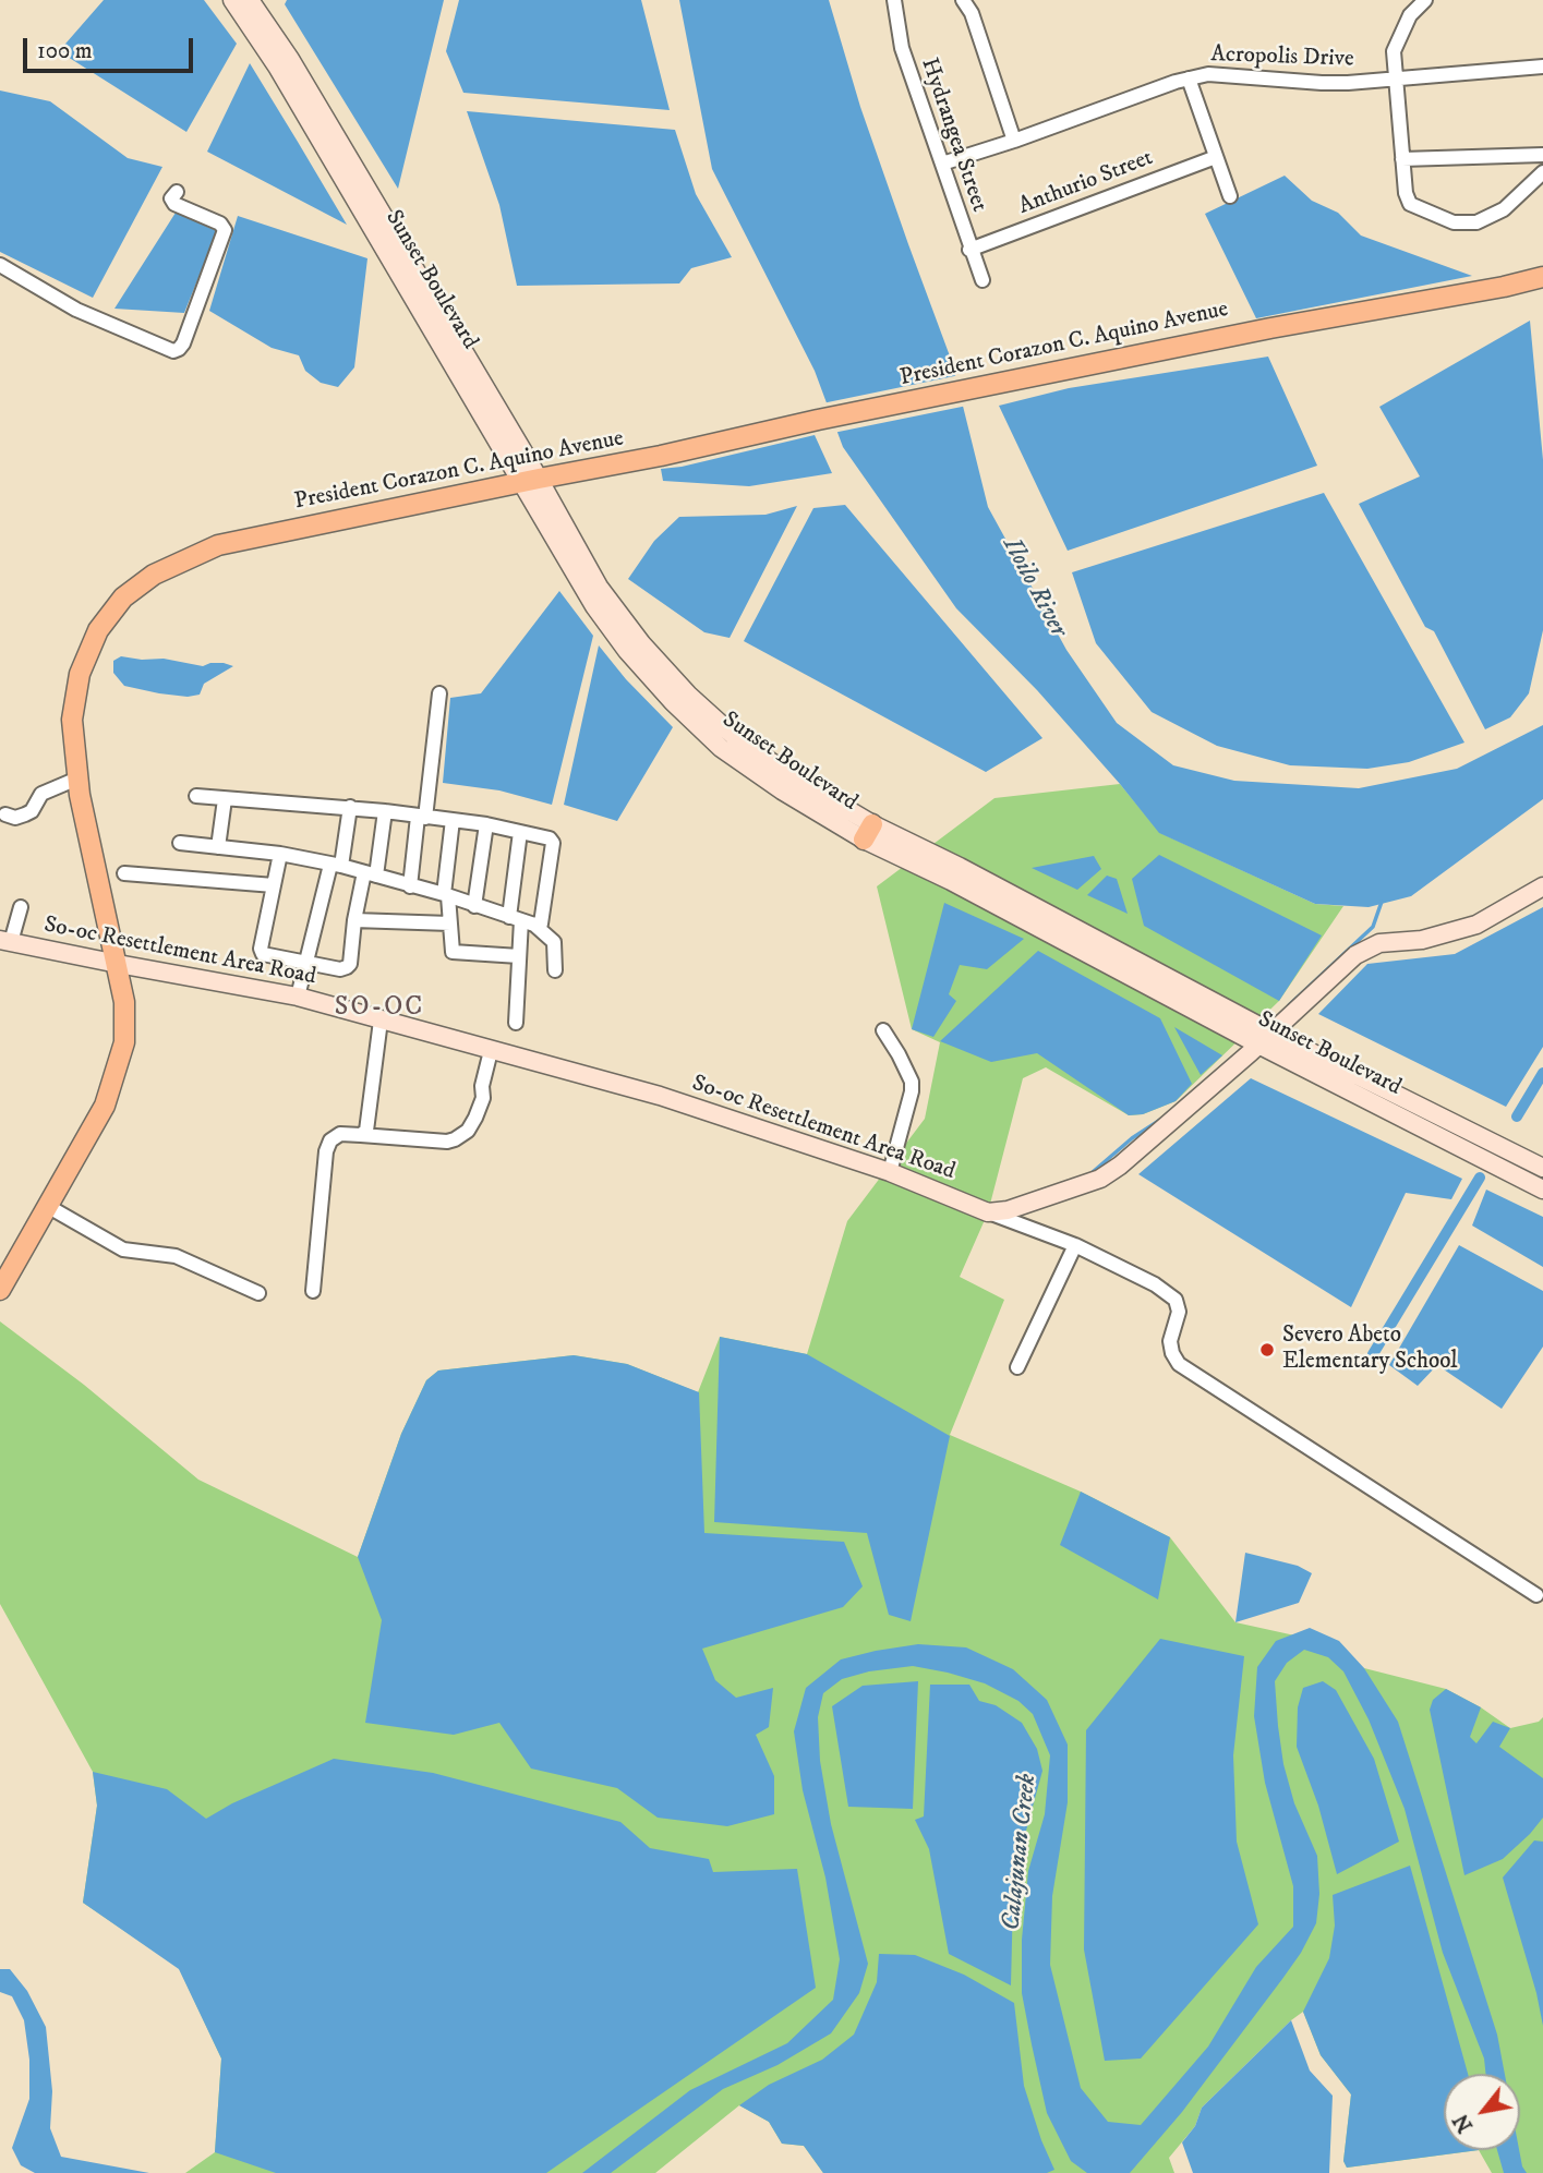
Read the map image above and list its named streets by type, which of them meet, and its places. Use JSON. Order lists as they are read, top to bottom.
{
  "streets": {
    "main road": ["Sunset Boulevard", "President Corazon C. Aquino Avenue", "So-oc Resettlement Area Road"],
    "street": ["Acropolis Drive", "Hydrangea Street", "Anthurio Street"]
  },
  "crossings": [
    ["Acropolis Drive", "Hydrangea Street"],
    ["Hydrangea Street", "Anthurio Street"],
    ["Sunset Boulevard", "President Corazon C. Aquino Avenue"],
    ["President Corazon C. Aquino Avenue", "So-oc Resettlement Area Road"]
  ],
  "districts": ["SO-OC"],
  "water": ["Iloilo River", "Calajunan Creek"],
  "places": ["Severo Abeto Elementary School"],
  "scale_bar": "100 m",
  "north": "bottom left"
}
